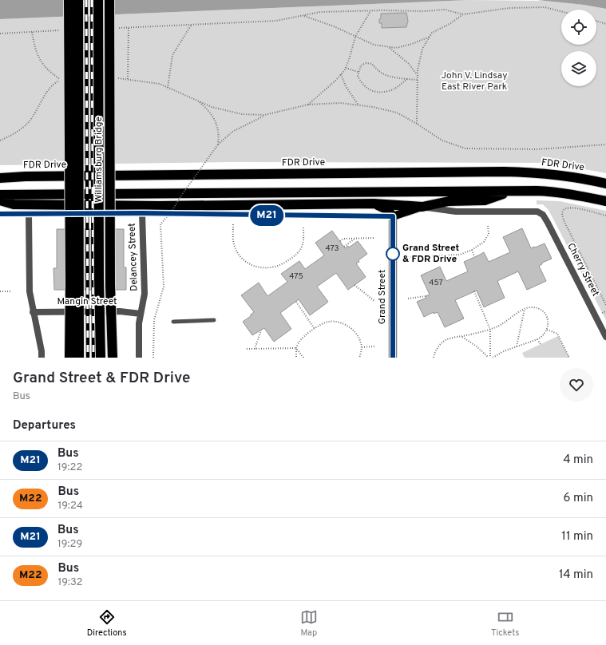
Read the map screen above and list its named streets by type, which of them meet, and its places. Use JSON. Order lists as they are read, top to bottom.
{
  "streets": {
    "highway": ["Williamsburg Bridge", "FDR Drive"],
    "main road": ["Grand Street"],
    "street": ["Delancey Street", "Cherry Street", "Mangin Street"]
  },
  "crossings": [
    ["Delancey Street", "Mangin Street"]
  ],
  "parks": ["John V. Lindsay East River Park"],
  "places": ["Grand Street & FDR Drive"],
  "lines": ["bus line M21"],
  "house_numbers": ["473", "475", "457"],
  "page": {
    "on_map": "M21",
    "heading": [
      ["Grand Street & FDR Drive", "Bus"],
      "Departures"
    ],
    "list": [
      {
        "mark": "M21",
        "name": "Bus",
        "note": "19:22",
        "value": "4 min"
      },
      {
        "mark": "M22",
        "name": "Bus",
        "note": "19:24",
        "value": "6 min"
      },
      {
        "mark": "M21",
        "name": "Bus",
        "note": "19:29",
        "value": "11 min"
      },
      {
        "mark": "M22",
        "name": "Bus",
        "note": "19:32",
        "value": "14 min"
      }
    ],
    "tabs": ["Directions", "Map", "Tickets"]
  }
}
